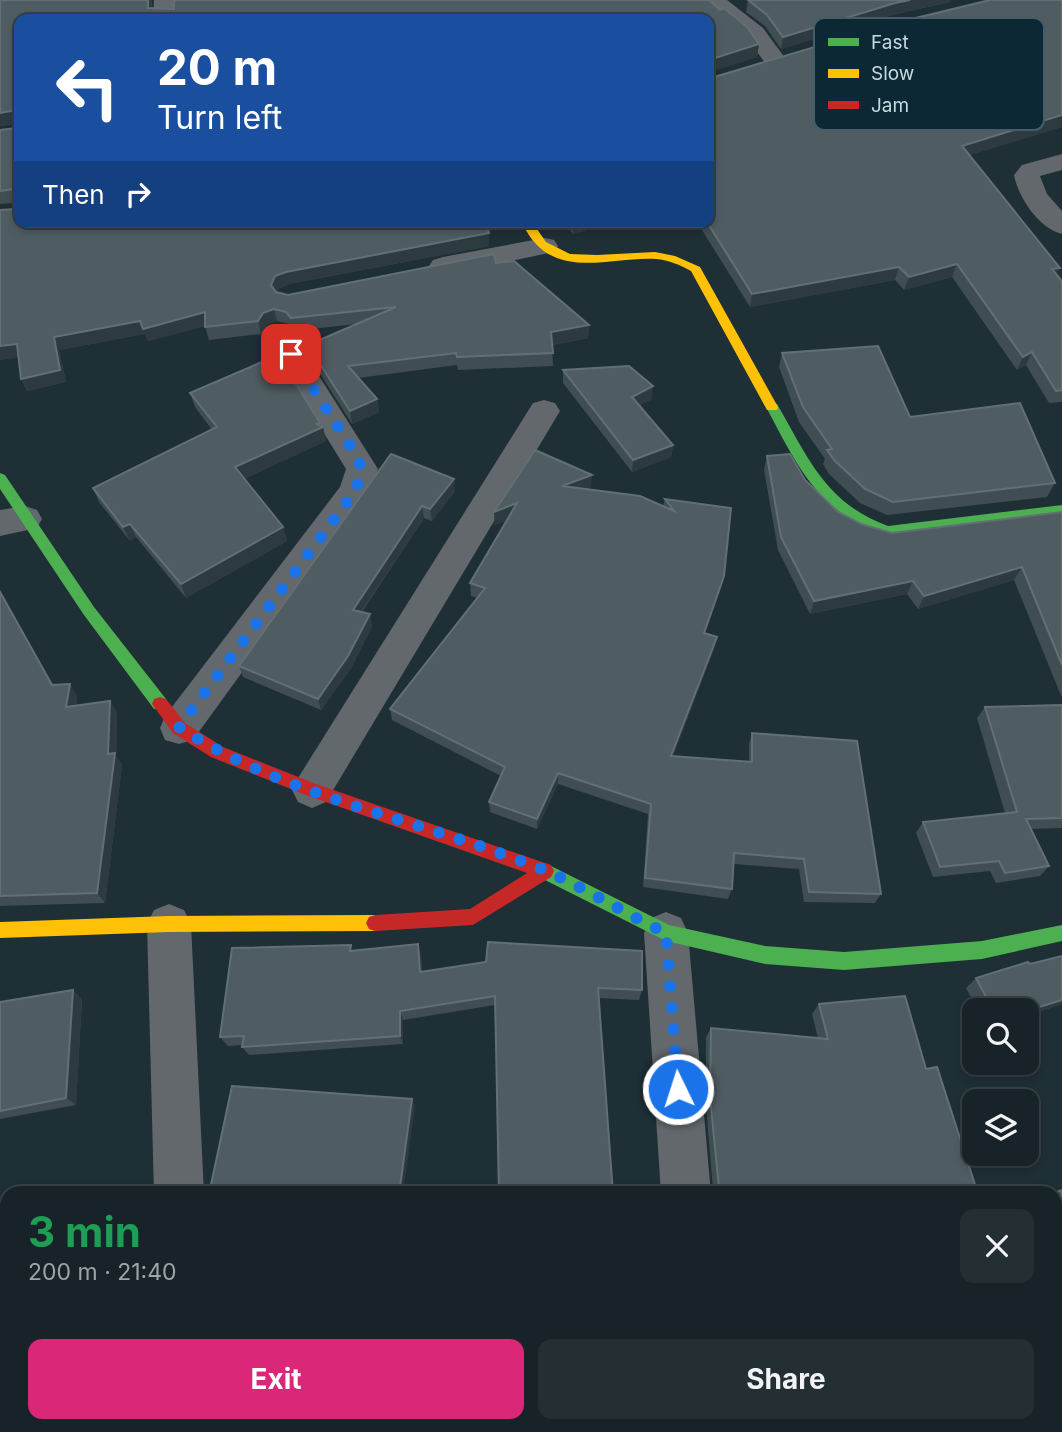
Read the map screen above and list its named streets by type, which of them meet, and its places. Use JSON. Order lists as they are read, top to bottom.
{
  "legend": ["Fast", "Slow", "Jam"],
  "page": {
    "turn": ["20 m", "Turn left"],
    "then": "Then",
    "heading": ["3 min", "200 m · 21:40"],
    "buttons": ["Exit", "Share"]
  }
}
